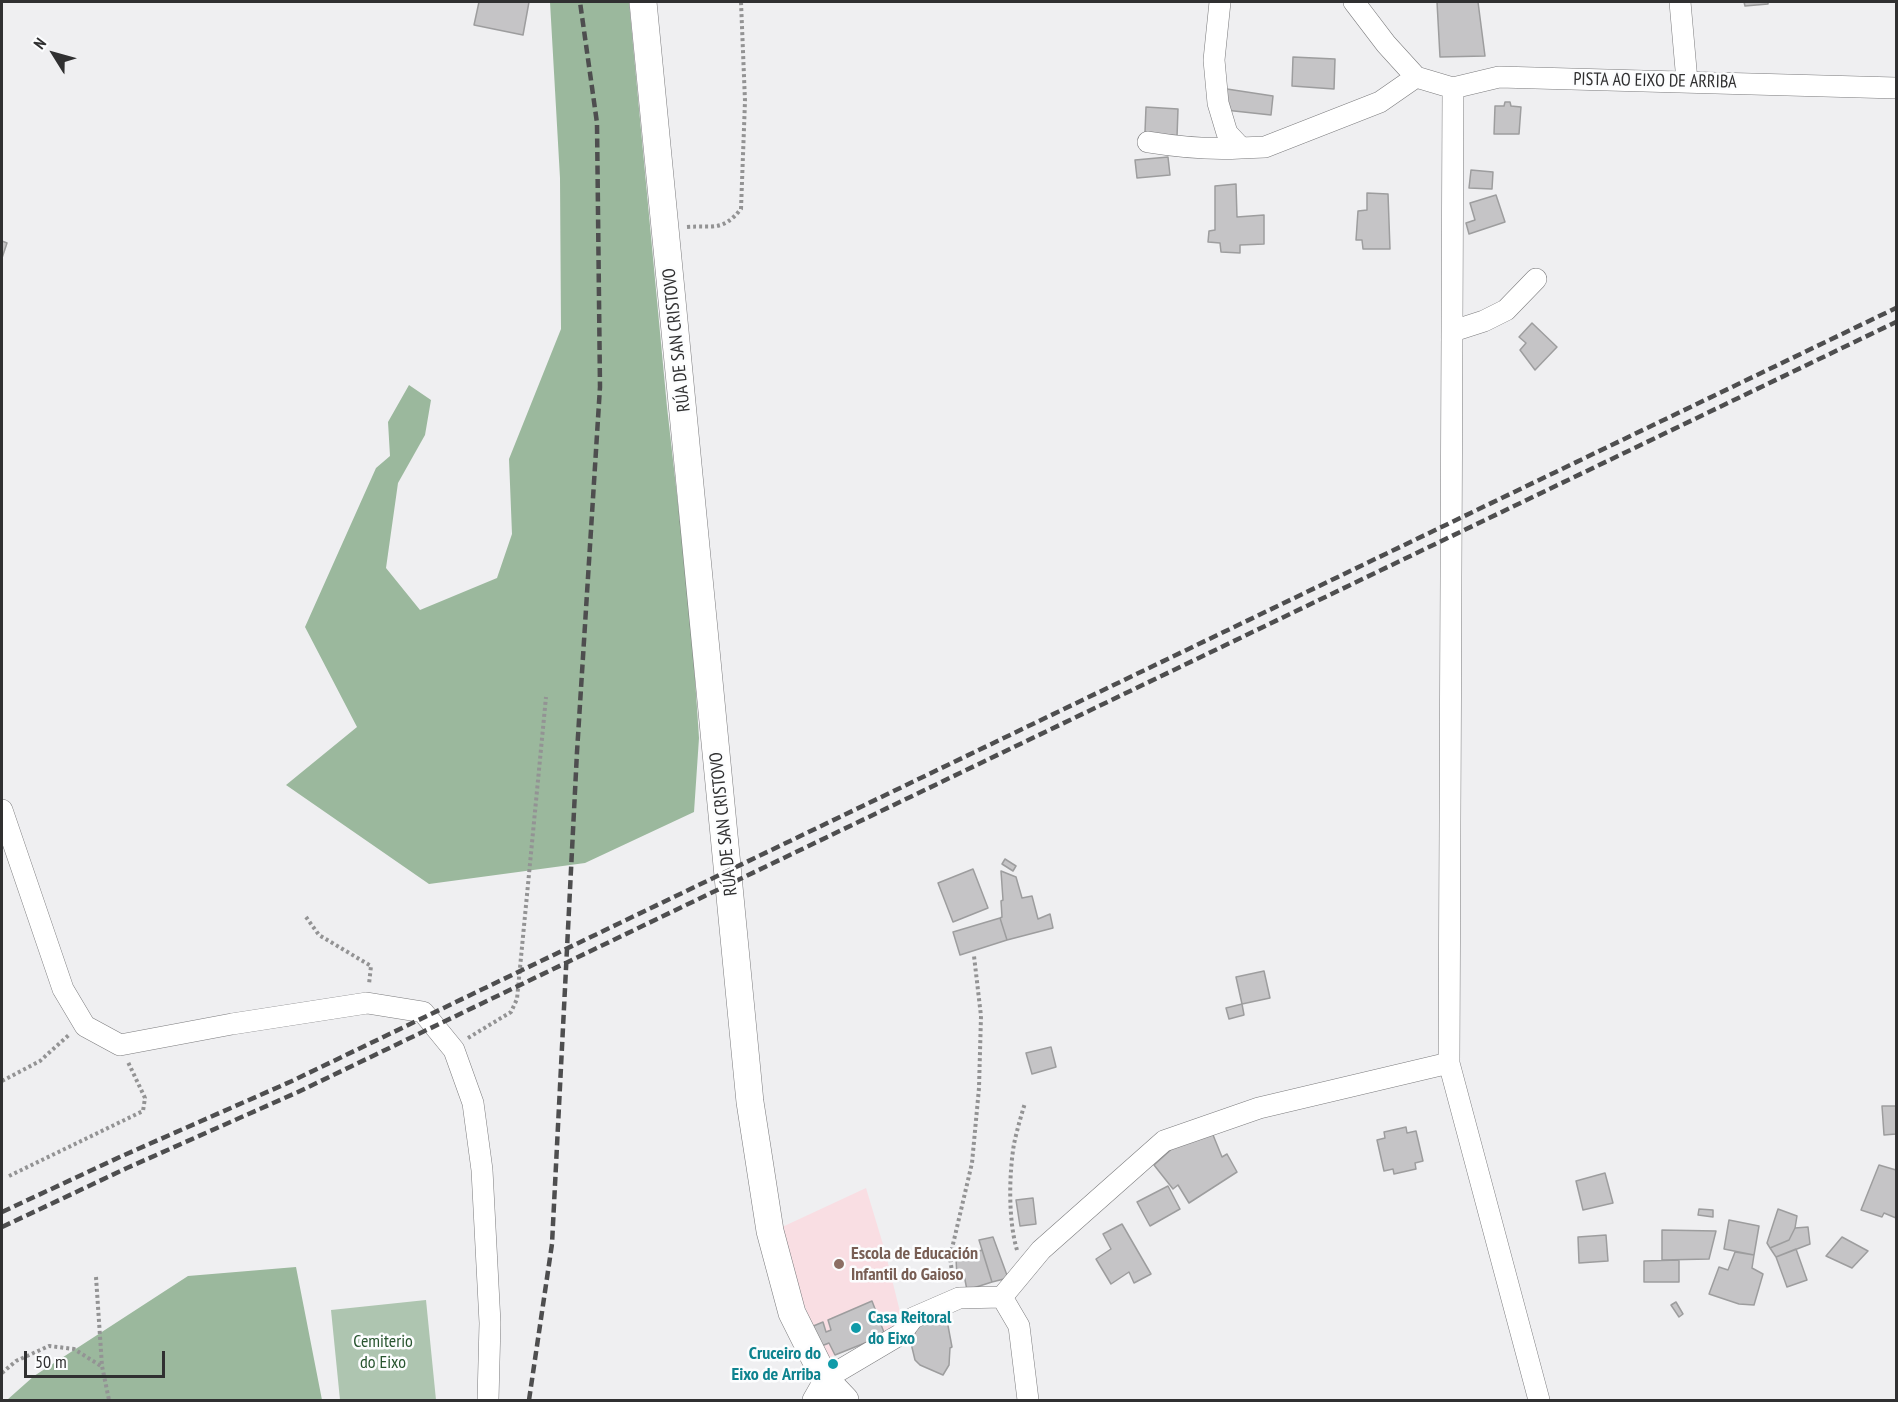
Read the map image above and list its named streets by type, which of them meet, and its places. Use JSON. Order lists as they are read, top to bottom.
{
  "streets": {
    "street": ["PISTA AO EIXO DE ARRIBA", "RÚA DE SAN CRISTOVO"]
  },
  "parks": ["Cemiterio do Eixo"],
  "places": ["Escola de Educación Infantil do Gaioso", "Casa Reitoral do Eixo", "Cruceiro do Eixo de Arriba"],
  "scale_bar": "50 m",
  "north": "top left"
}
